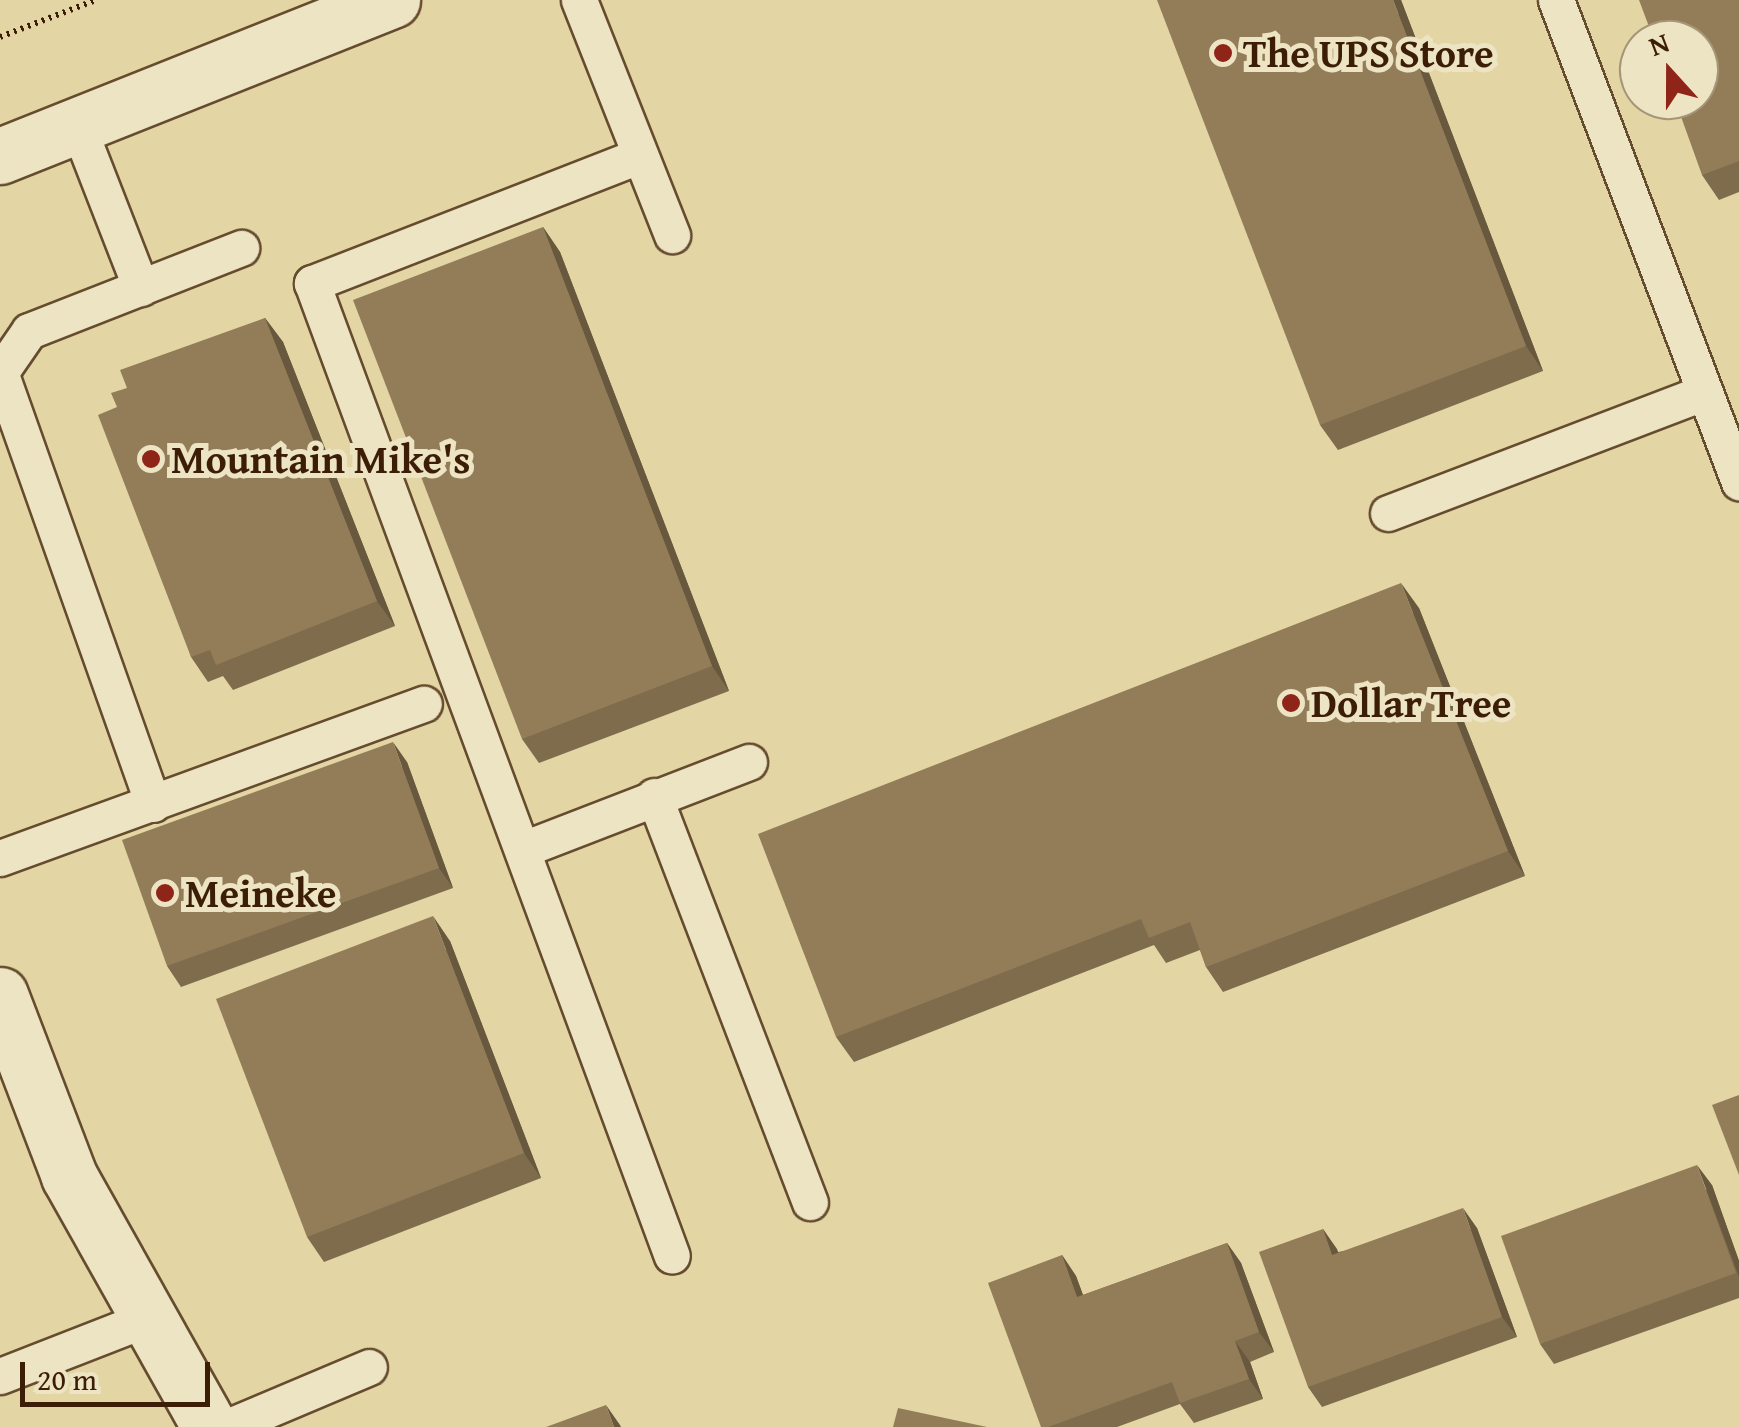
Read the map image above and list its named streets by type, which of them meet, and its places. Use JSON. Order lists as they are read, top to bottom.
{
  "places": [
    "The UPS Store",
    "Mountain Mike's",
    "Dollar Tree",
    "Meineke"
  ],
  "scale_bar": "20 m",
  "north": "top"
}
